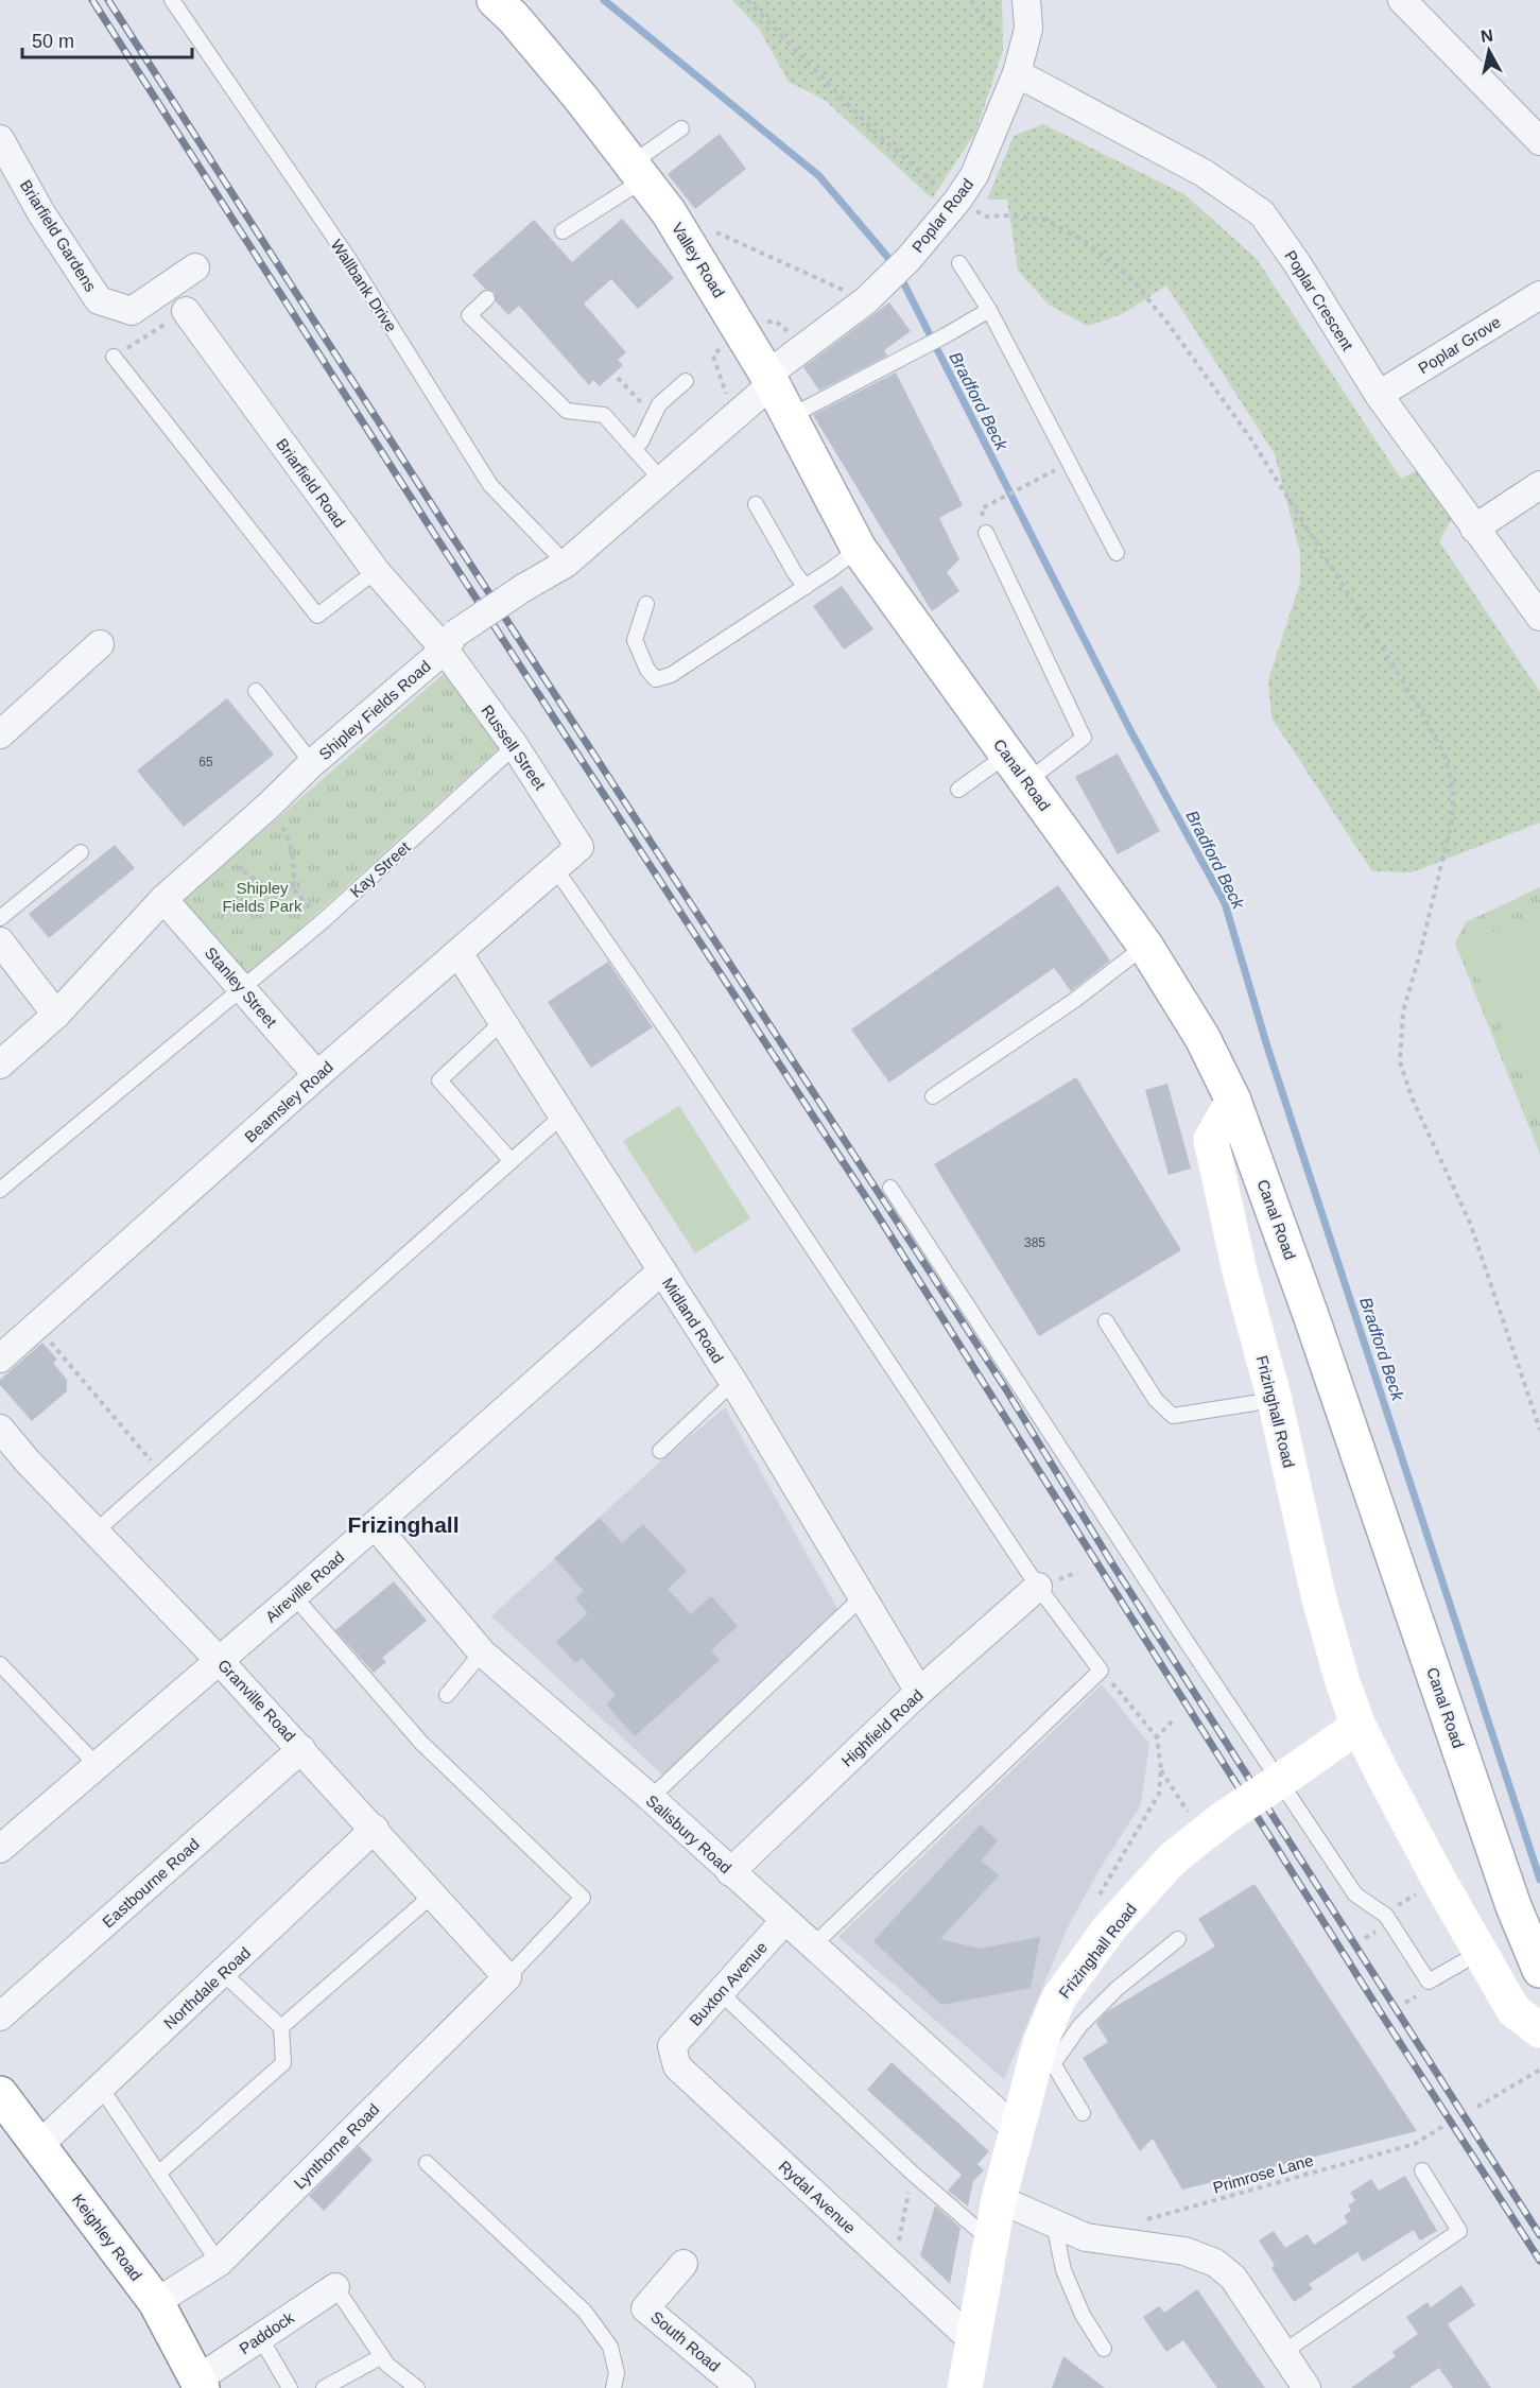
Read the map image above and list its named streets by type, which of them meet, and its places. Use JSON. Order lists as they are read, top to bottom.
{
  "streets": {
    "main road": [
      "Valley Road",
      "Canal Road",
      "Frizinghall Road",
      "Keighley Road"
    ],
    "street": [
      "Poplar Road",
      "Briarfield Gardens",
      "Poplar Crescent",
      "Poplar Grove",
      "Briarfield Road",
      "Shipley Fields Road",
      "Russell Street",
      "Stanley Street",
      "Beamsley Road",
      "Midland Road",
      "Aireville Road",
      "Granville Road",
      "Highfield Road",
      "Salisbury Road",
      "Eastbourne Road",
      "Buxton Avenue",
      "Northdale Road",
      "Lynthorne Road",
      "Rydal Avenue",
      "Paddock",
      "South Road"
    ],
    "lane": ["Wallbank Drive", "Kay Street"],
    "path": ["Primrose Lane"]
  },
  "crossings": [
    ["Poplar Road", "Valley Road"],
    ["Poplar Road", "Poplar Crescent"],
    ["Poplar Road", "Shipley Fields Road"],
    ["Valley Road", "Shipley Fields Road"],
    ["Valley Road", "Canal Road"],
    ["Wallbank Drive", "Shipley Fields Road"],
    ["Poplar Crescent", "Poplar Grove"],
    ["Briarfield Road", "Shipley Fields Road"],
    ["Briarfield Road", "Russell Street"],
    ["Shipley Fields Road", "Russell Street"],
    ["Shipley Fields Road", "Stanley Street"],
    ["Russell Street", "Kay Street"],
    ["Russell Street", "Beamsley Road"],
    ["Canal Road", "Frizinghall Road"],
    ["Kay Street", "Stanley Street"],
    ["Stanley Street", "Beamsley Road"],
    ["Beamsley Road", "Midland Road"],
    ["Midland Road", "Aireville Road"],
    ["Midland Road", "Highfield Road"],
    ["Frizinghall Road", "Salisbury Road"],
    ["Frizinghall Road", "Rydal Avenue"],
    ["Aireville Road", "Granville Road"],
    ["Aireville Road", "Salisbury Road"],
    ["Granville Road", "Eastbourne Road"],
    ["Granville Road", "Northdale Road"],
    ["Granville Road", "Lynthorne Road"],
    ["Highfield Road", "Salisbury Road"],
    ["Salisbury Road", "Buxton Avenue"],
    ["Buxton Avenue", "Rydal Avenue"],
    ["Northdale Road", "Keighley Road"],
    ["Lynthorne Road", "Keighley Road"],
    ["Keighley Road", "Paddock"]
  ],
  "districts": ["Frizinghall"],
  "water": ["Bradford Beck"],
  "parks": ["Shipley Fields Park"],
  "house_numbers": ["65", "385"],
  "scale_bar": "50 m",
  "north": "top"
}
